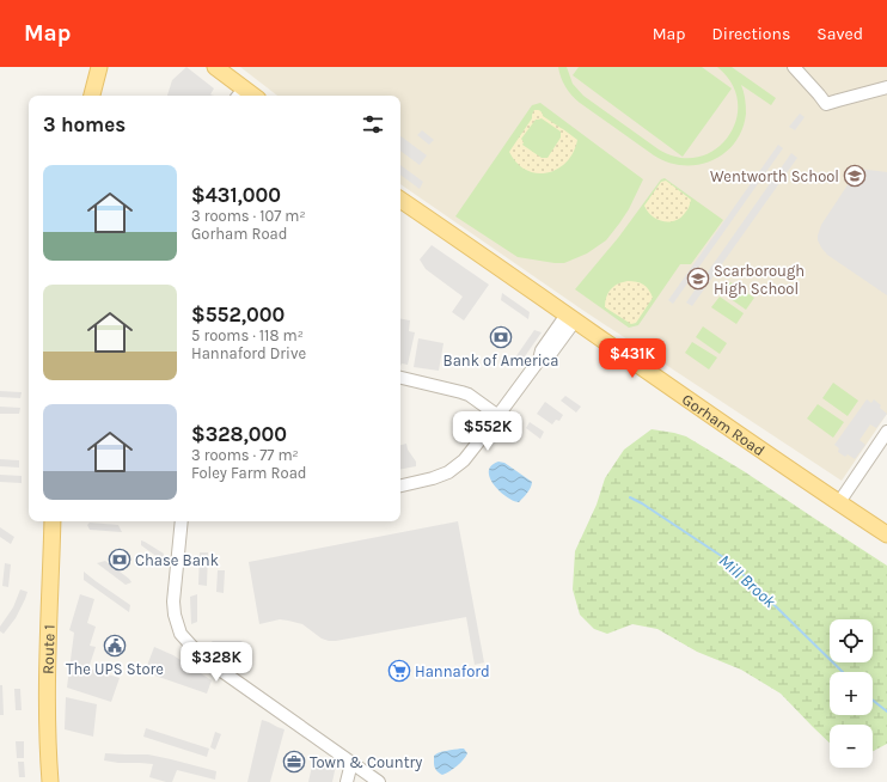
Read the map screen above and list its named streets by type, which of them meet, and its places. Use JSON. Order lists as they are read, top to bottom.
{
  "streets": {
    "main road": ["Gorham Road", "Route 1"]
  },
  "water": ["Mill Brook"],
  "places": {
    "school or university": ["Wentworth School", "Scarborough High School"],
    "bank": ["Bank of America", "Chase Bank"],
    "public building": ["The UPS Store"],
    "supermarket": ["Hannaford"],
    "office": ["Town & Country"]
  },
  "page": {
    "header": "Map",
    "nav": ["Map", "Directions", "Saved"],
    "heading": "3 homes",
    "list": [
      {
        "name": "$431,000",
        "note": "3 rooms · 107 m² · Gorham Road"
      },
      {
        "name": "$552,000",
        "note": "5 rooms · 118 m² · Hannaford Drive"
      },
      {
        "name": "$328,000",
        "note": "3 rooms · 77 m² · Foley Farm Road"
      }
    ],
    "price": ["$431K", "$552K", "$328K"],
    "map_buttons": ["+", "−"]
  }
}
